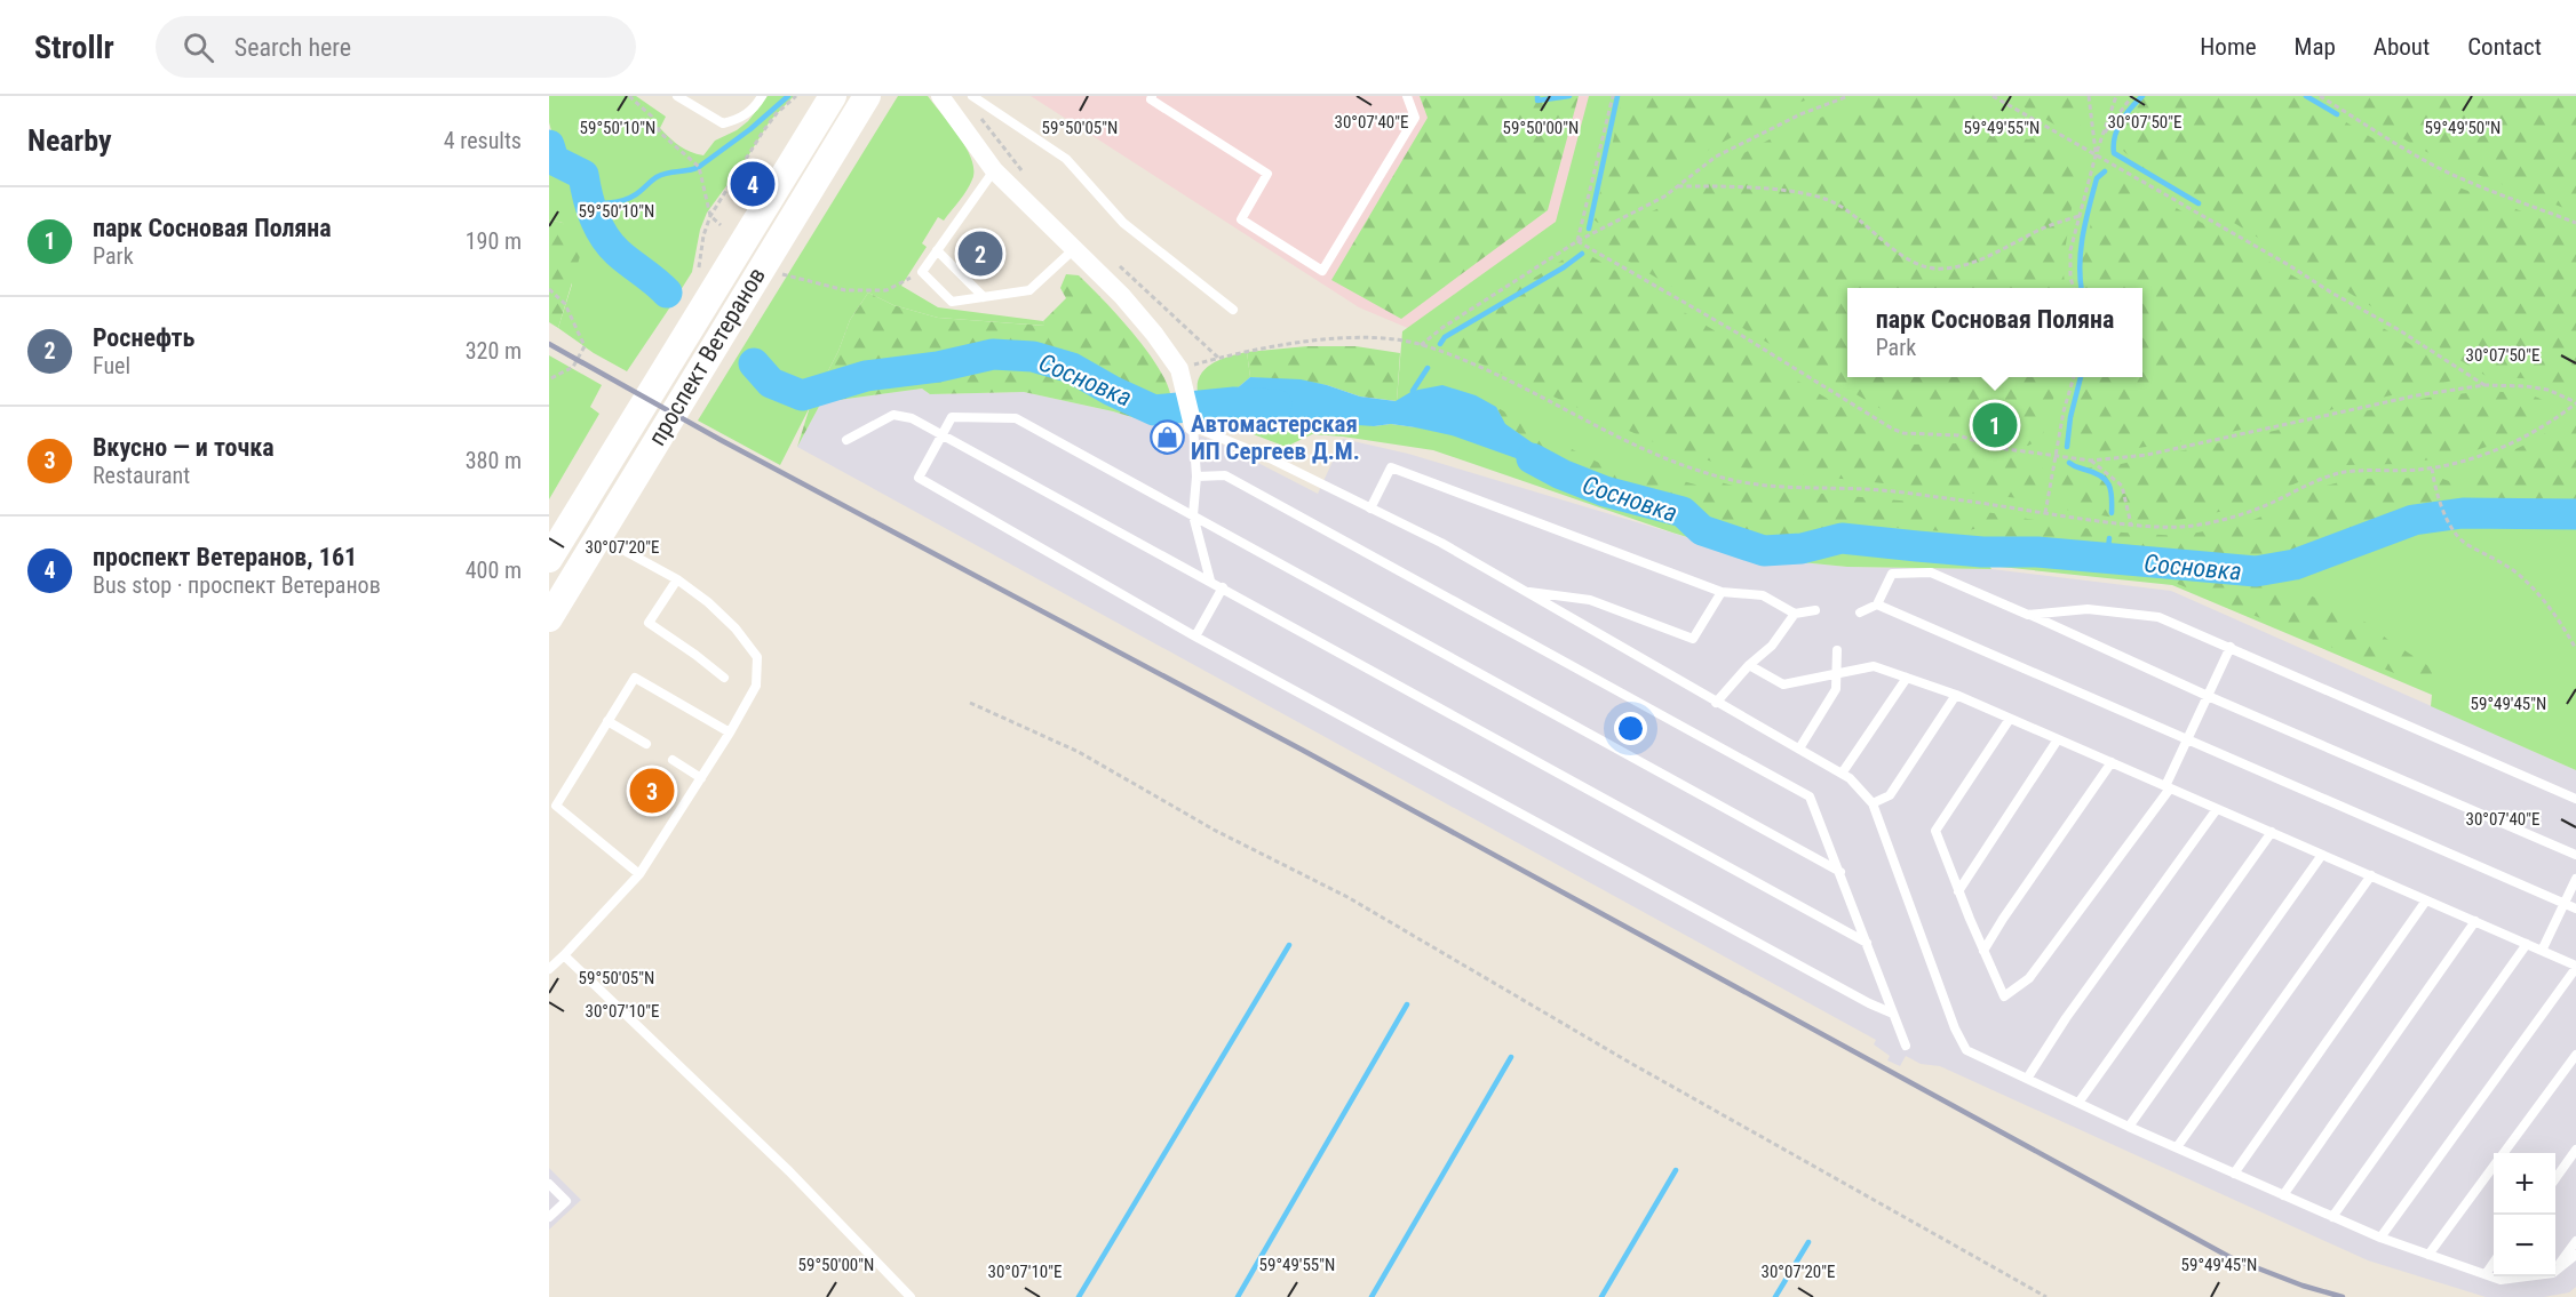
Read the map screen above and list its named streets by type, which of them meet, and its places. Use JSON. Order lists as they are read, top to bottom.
{
  "streets": {
    "main road": ["проспект Ветеранов"]
  },
  "water": ["Сосновка"],
  "places": {
    "shop": ["Автомастерская ИП Сергеев Д.М."]
  },
  "page": {
    "header": "Strollr",
    "search": "Search here",
    "nav": [
      "Home",
      "Map",
      "About",
      "Contact"
    ],
    "heading": ["Nearby", "4 results"],
    "pins": [
      "4",
      "2",
      "1",
      "3"
    ],
    "list": [
      {
        "mark": "1",
        "name": "парк Сосновая Поляна",
        "note": "Park",
        "value": "190 m"
      },
      {
        "mark": "2",
        "name": "Роснефть",
        "note": "Fuel",
        "value": "320 m"
      },
      {
        "mark": "3",
        "name": "Вкусно — и точка",
        "note": "Restaurant",
        "value": "380 m"
      },
      {
        "mark": "4",
        "name": "проспект Ветеранов, 161",
        "note": "Bus stop · проспект Ветеранов",
        "value": "400 m"
      }
    ],
    "popup": ["парк Сосновая Поляна", "Park"],
    "map_buttons": ["+", "−"]
  },
  "coordinates": [
    "30°07'40\"E",
    "30°07'50\"E",
    "59°50'05\"N",
    "59°50'10\"N",
    "59°50'00\"N",
    "59°49'55\"N",
    "59°49'50\"N",
    "30°07'20\"E",
    "59°49'45\"N",
    "30°07'10\"E"
  ]
}
